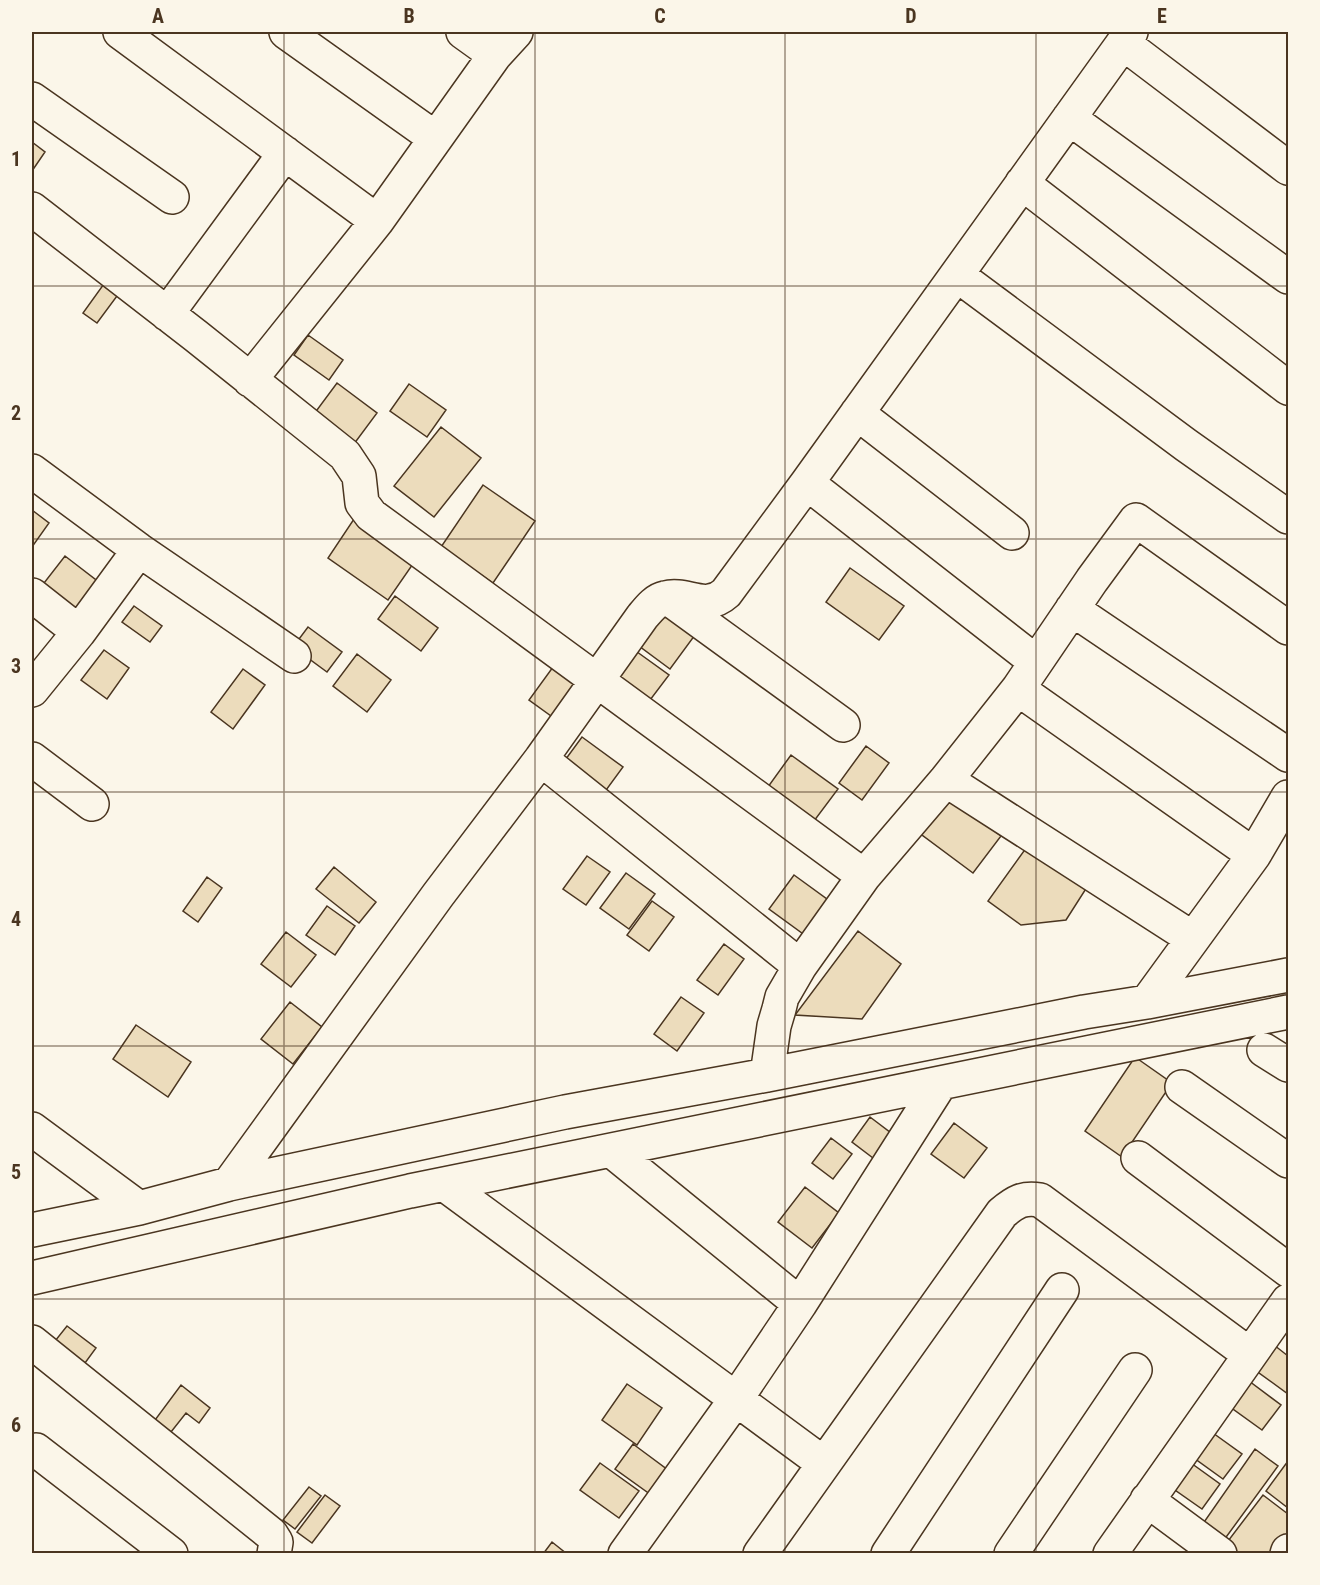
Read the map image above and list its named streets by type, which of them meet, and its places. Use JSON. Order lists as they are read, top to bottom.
{
  "grid": {
    "columns": [
      "A",
      "B",
      "C",
      "D",
      "E"
    ],
    "rows": [
      "1",
      "2",
      "3",
      "4",
      "5",
      "6"
    ]
  }
}
